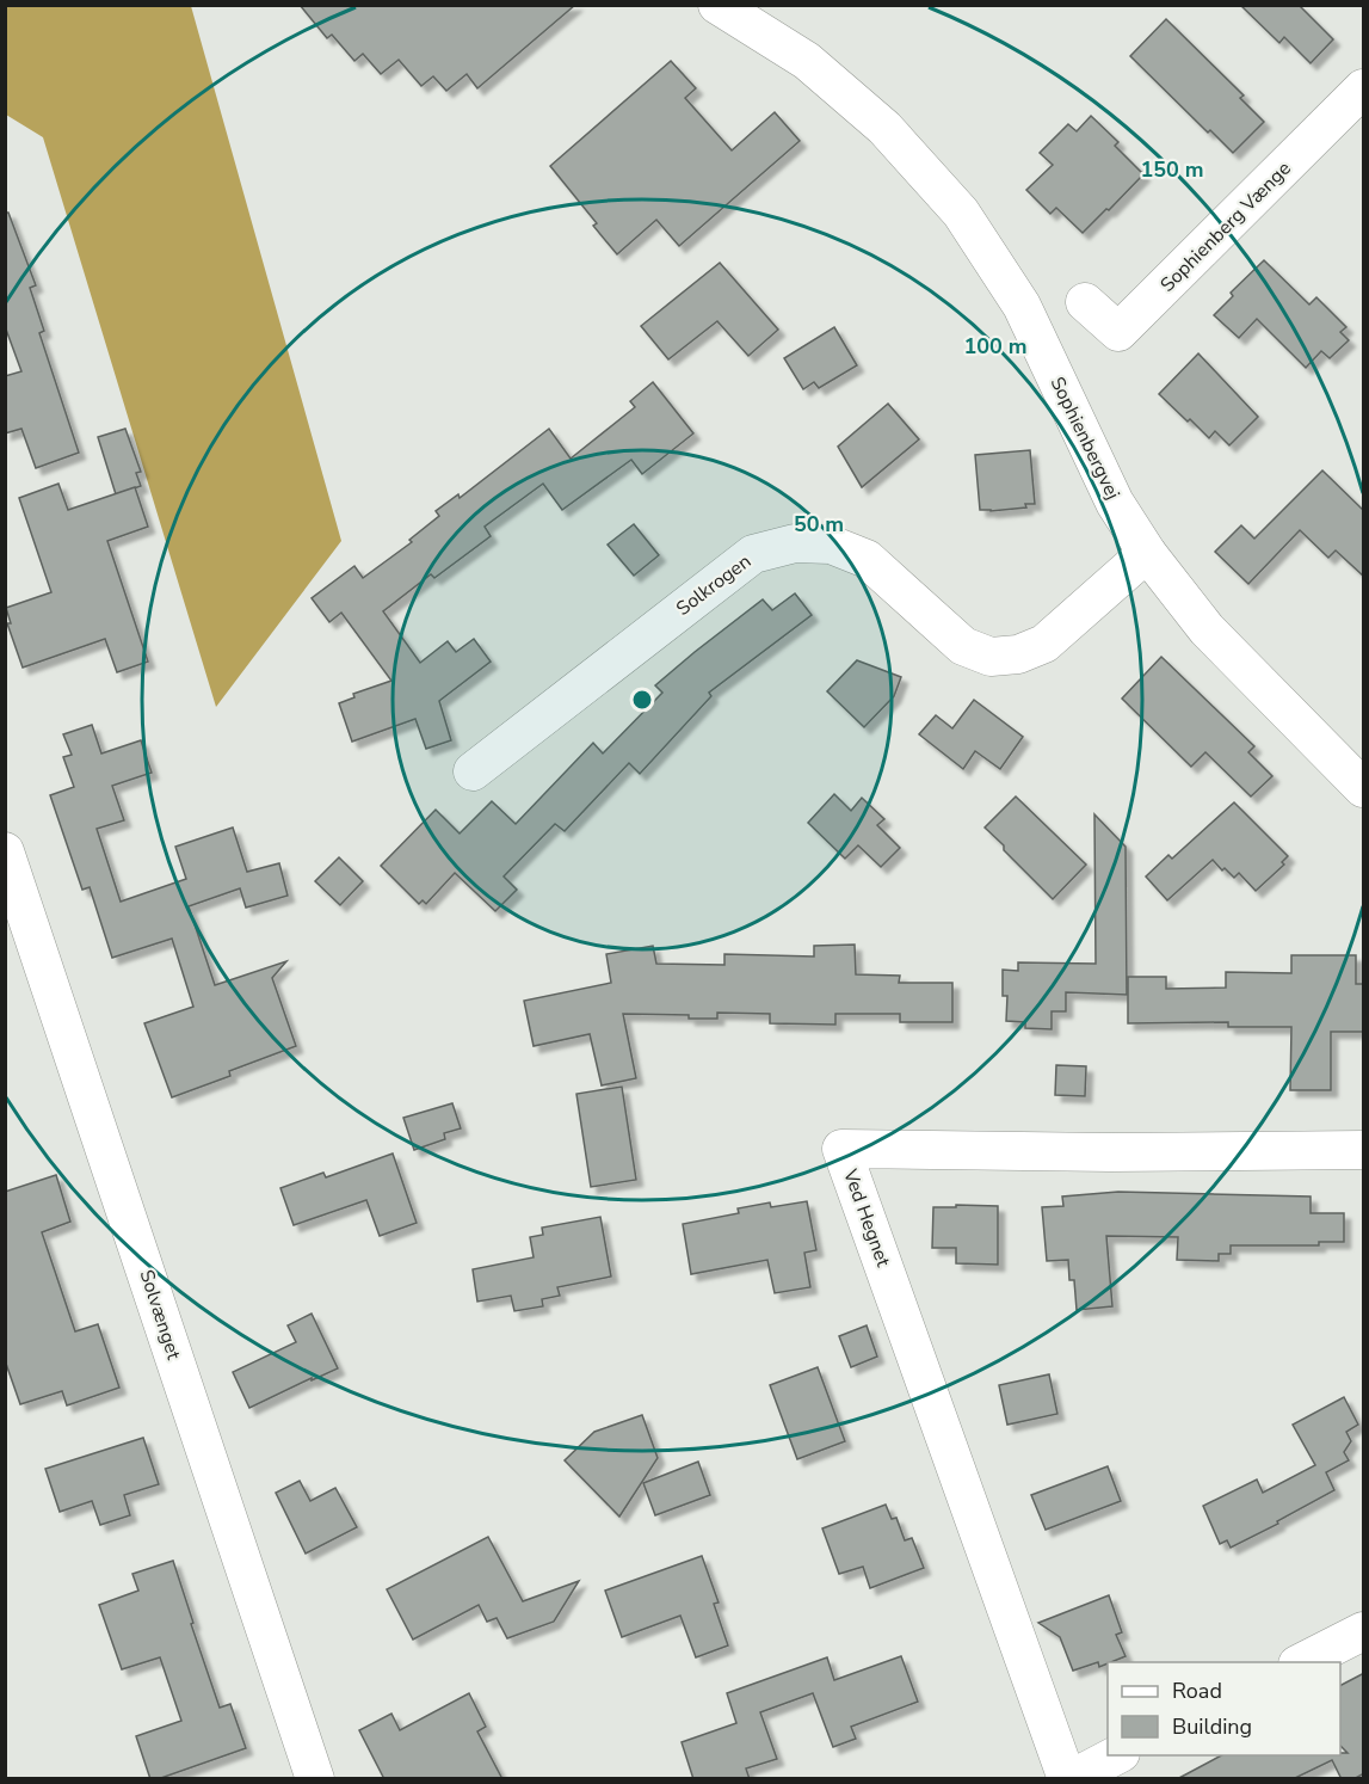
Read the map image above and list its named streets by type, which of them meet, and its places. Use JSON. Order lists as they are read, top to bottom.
{
  "streets": {
    "street": [
      "Sophienberg Vænge",
      "Sophienbergvej",
      "Solkrogen",
      "Ved Hegnet",
      "Solvænget"
    ]
  },
  "crossings": [
    ["Sophienbergvej", "Solkrogen"]
  ],
  "legend": ["Road", "Building"],
  "rings": ["150 m", "100 m", "50 m"]
}
